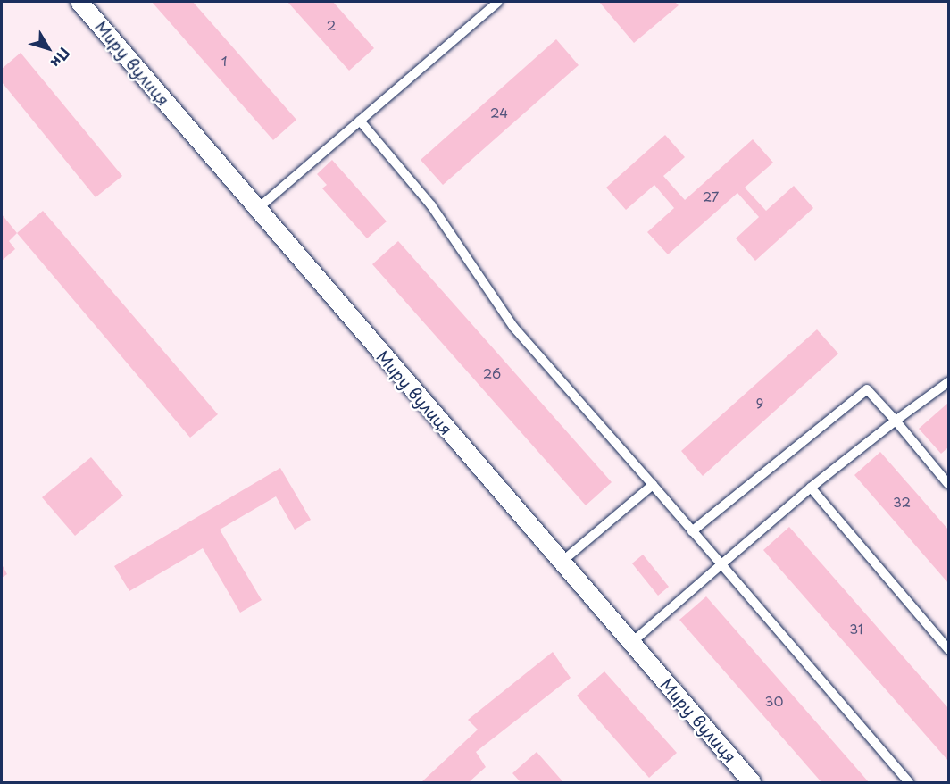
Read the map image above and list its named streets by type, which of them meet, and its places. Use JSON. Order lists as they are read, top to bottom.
{
  "streets": {
    "street": ["Миру вулиця"]
  },
  "house_numbers": [
    "2",
    "1",
    "24",
    "27",
    "26",
    "9",
    "32",
    "31",
    "30"
  ],
  "north": "bottom right"
}
